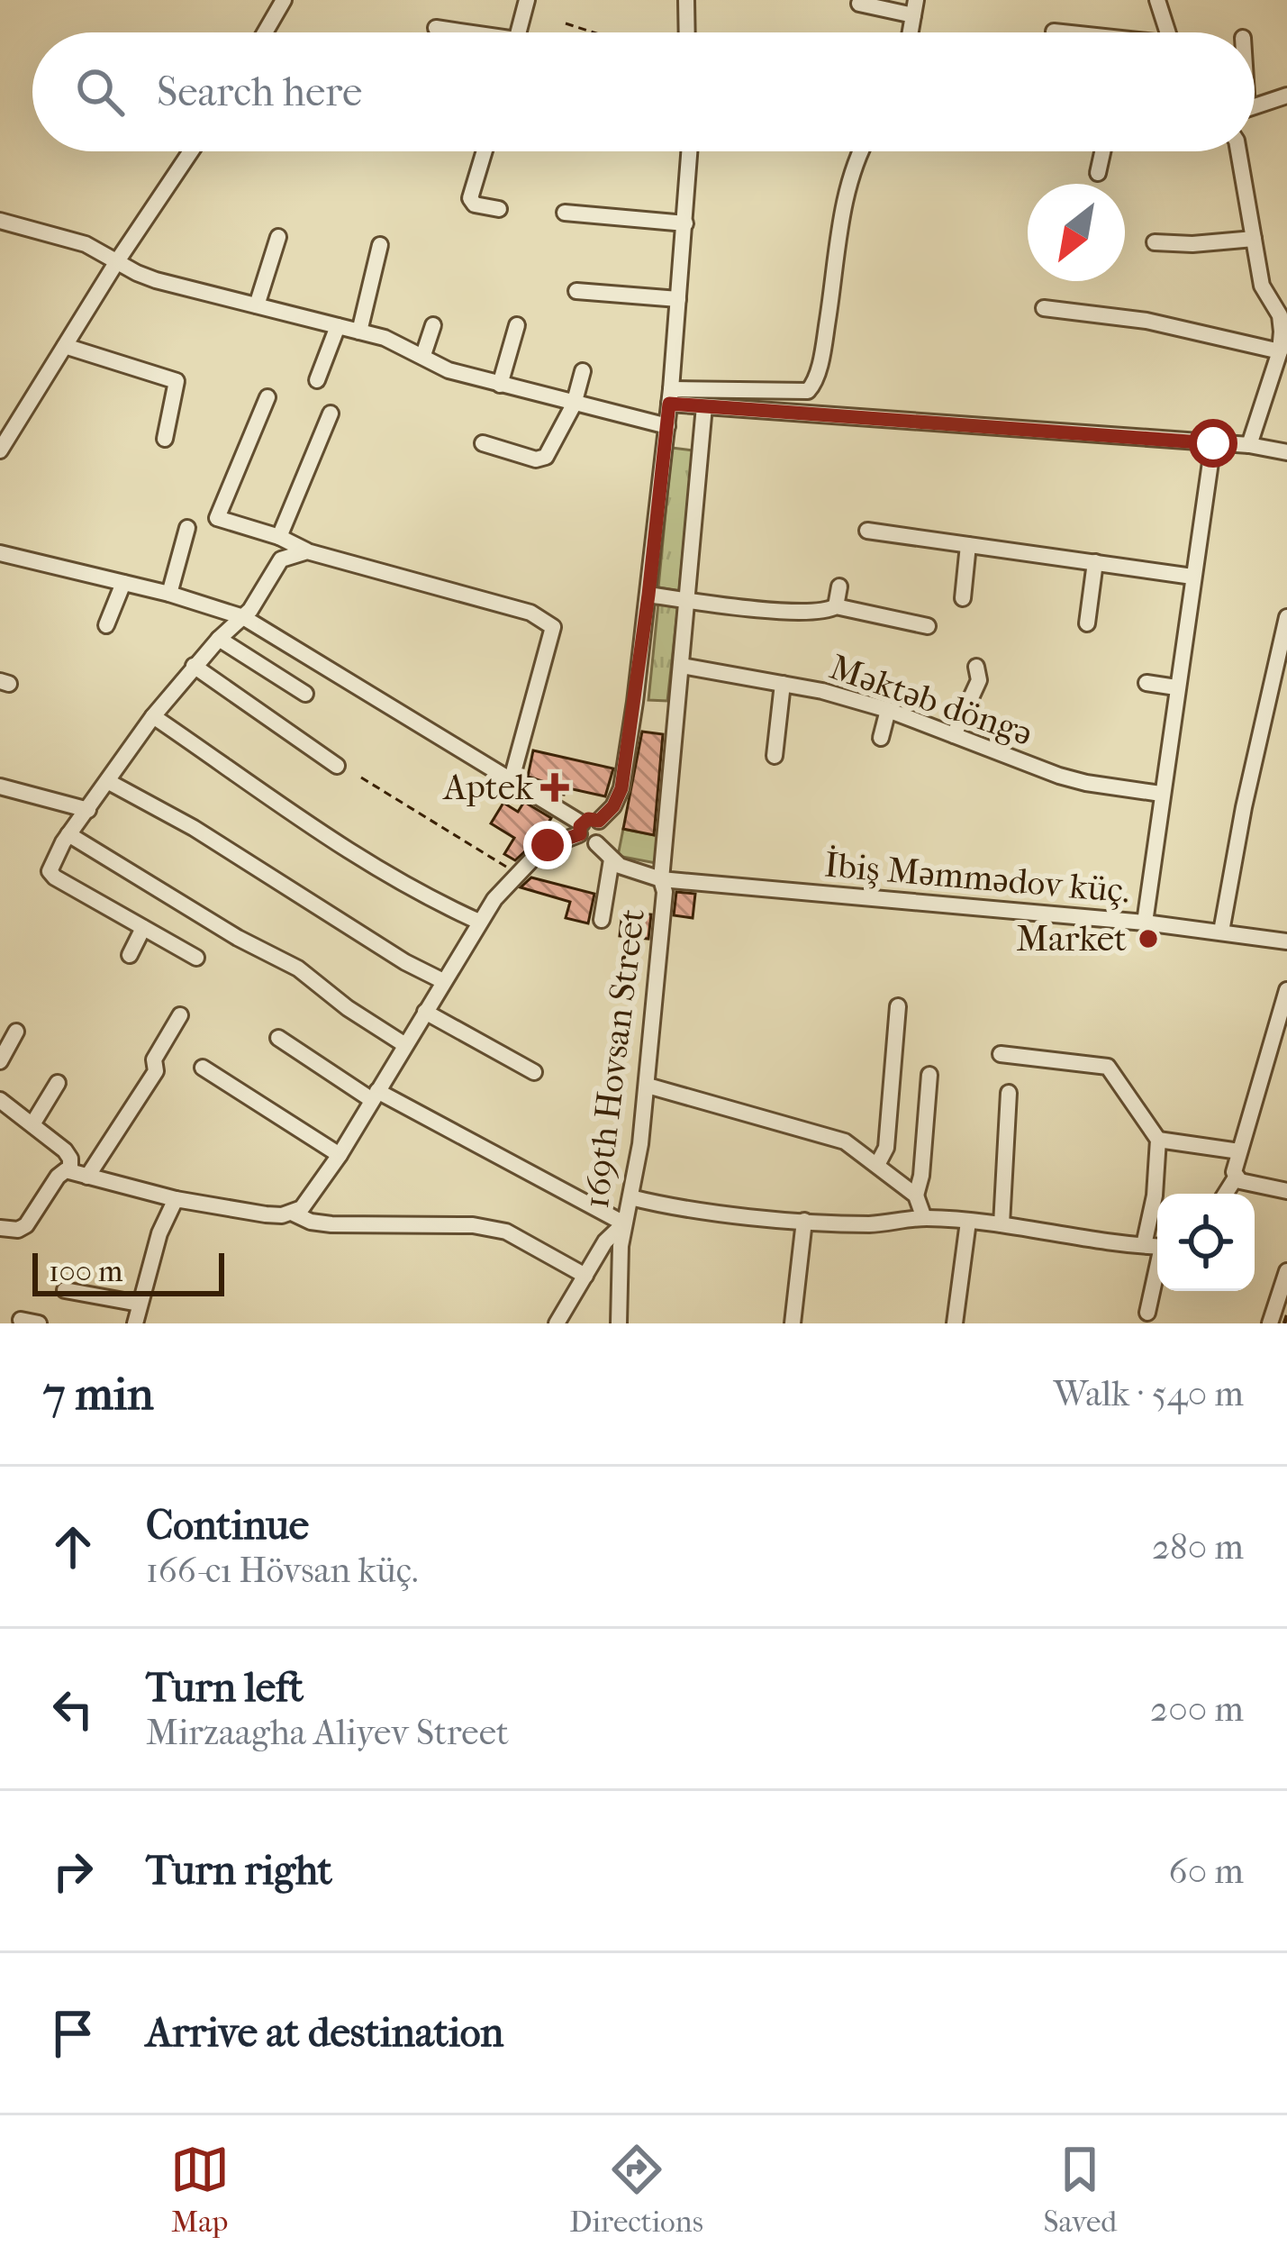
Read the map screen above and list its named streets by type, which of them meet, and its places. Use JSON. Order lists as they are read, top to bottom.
{
  "streets": {
    "street": ["Məktəb döngə", "İbiş Məmmədov küç.", "169th Hovsan Street"]
  },
  "crossings": [
    ["İbiş Məmmədov küç.", "169th Hovsan Street"]
  ],
  "places": {
    "health": ["Aptek"],
    "other": ["Market"]
  },
  "scale_bar": "100 m",
  "north": "bottom left",
  "page": {
    "search": "Search here",
    "scale": "100 m",
    "heading": ["7 min", "Walk · 540 m"],
    "list": [
      ["Continue", "166-cı Hövsan küç.", "280 m"],
      ["Turn left", "Mirzaagha Aliyev Street", "200 m"],
      ["Turn right", "60 m"],
      "Arrive at destination"
    ],
    "nav": ["Map", "Directions", "Saved"]
  }
}
